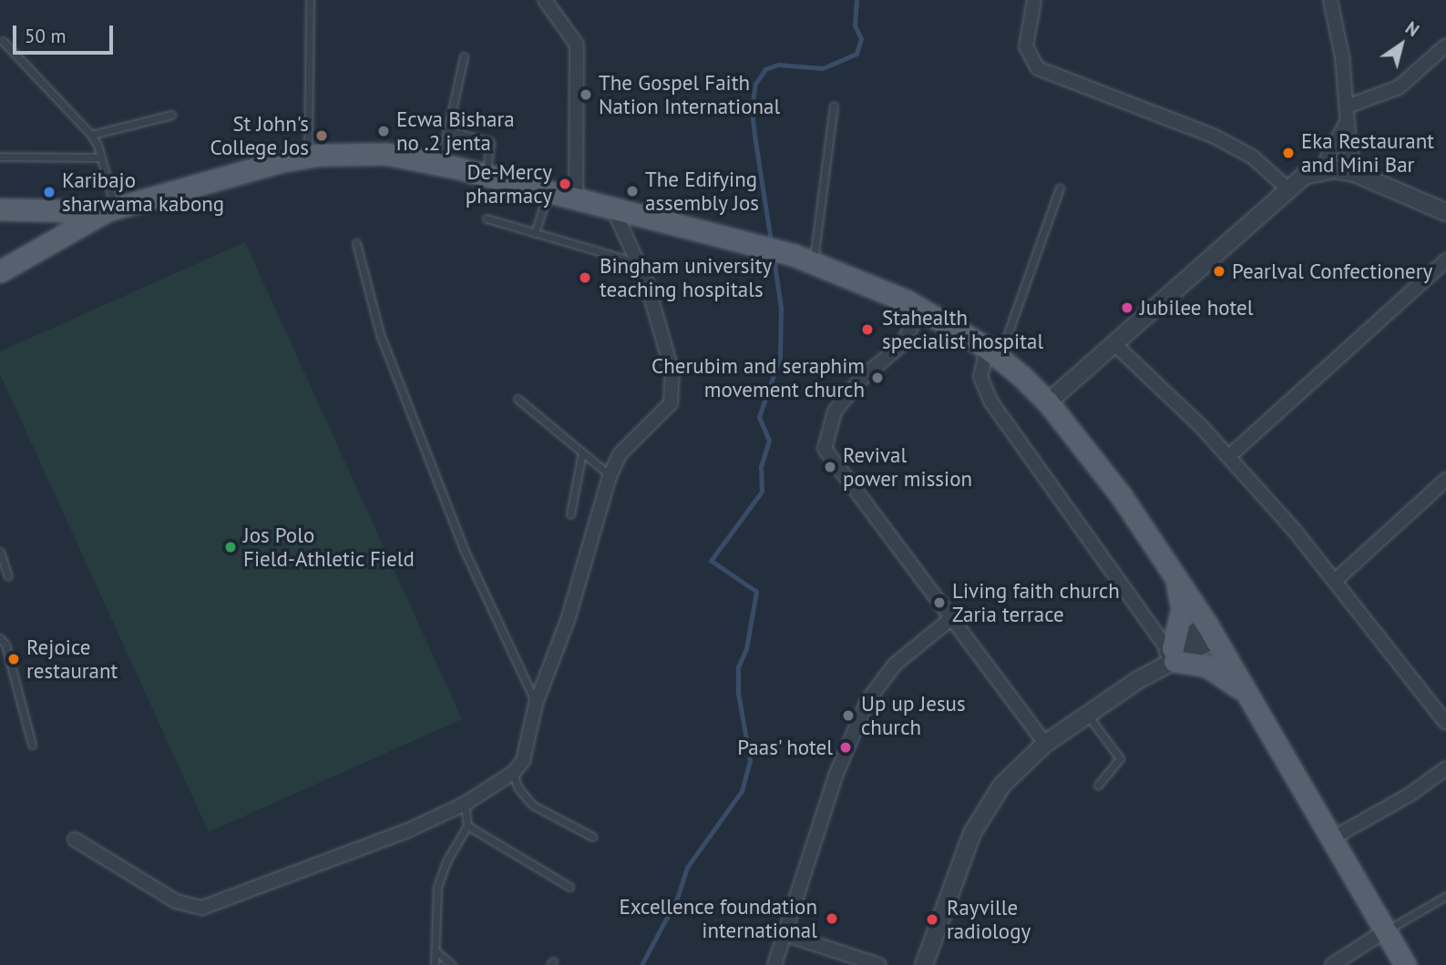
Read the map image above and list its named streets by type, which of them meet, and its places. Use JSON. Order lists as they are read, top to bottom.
{
  "places": [
    "The Gospel Faith Nation International",
    "Ecwa Bishara no .2 jenta",
    "St John's College Jos",
    "Eka Restaurant and Mini Bar",
    "De-Mercy pharmacy",
    "The Edifying assembly Jos",
    "Karibajo sharwama kabong",
    "Pearlval Confectionery",
    "Bingham university teaching hospitals",
    "Jubilee hotel",
    "Stahealth specialist hospital",
    "Cherubim and seraphim movement church",
    "Revival power mission",
    "Jos Polo Field-Athletic Field",
    "Living faith church Zaria terrace",
    "Rejoice restaurant",
    "Up up Jesus church",
    "Paas' hotel",
    "Excellence foundation international",
    "Rayville radiology"
  ],
  "scale_bar": "50 m",
  "north": "top right"
}
